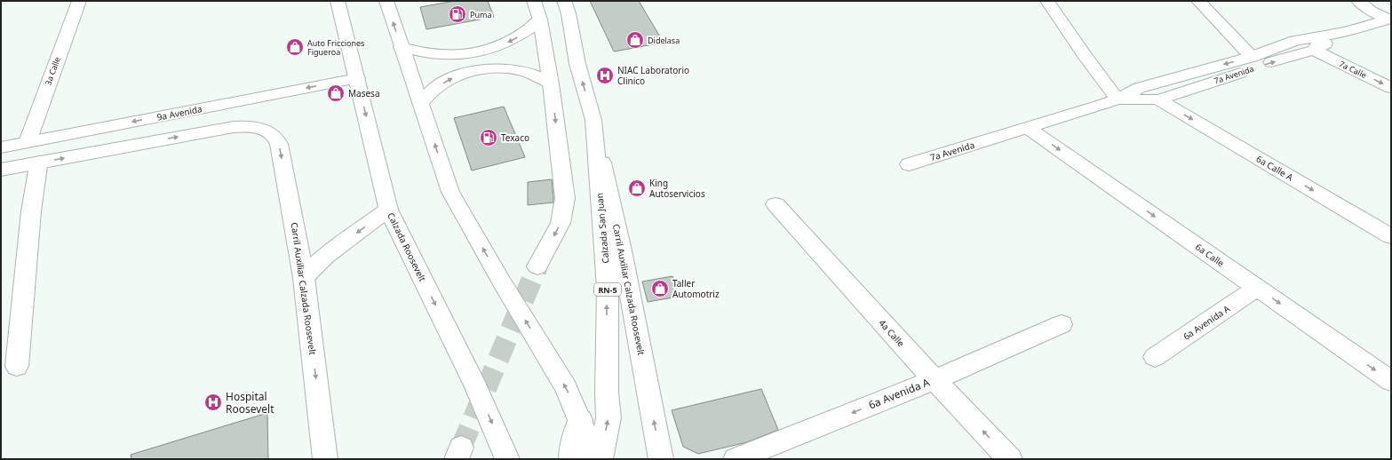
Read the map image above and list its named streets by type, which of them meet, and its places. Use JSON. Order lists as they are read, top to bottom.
{
  "streets": {
    "main road": [
      "7a Calle",
      "3a Calle",
      "7a Avenida",
      "9a Avenida",
      "6a Calle A",
      "Calzada San Juan",
      "Calzada Roosevelt",
      "6a Calle",
      "Carril Auxiliar Calzada Roosevelt",
      "RN-5",
      "6a Avenida A",
      "4a Calle"
    ]
  },
  "crossings": [
    ["7a Calle", "7a Avenida"],
    ["3a Calle", "9a Avenida"],
    ["7a Avenida", "6a Calle A"],
    ["7a Avenida", "6a Calle"],
    ["9a Avenida", "Calzada Roosevelt"],
    ["Calzada San Juan", "Carril Auxiliar Calzada Roosevelt"],
    ["6a Calle", "6a Avenida A"],
    ["6a Avenida A", "4a Calle"]
  ],
  "one_way": [
    "9a Avenida",
    "6a Calle A",
    "6a Calle",
    "6a Avenida A"
  ],
  "places": {
    "fuel station": ["Puma", "Texaco"],
    "shop": [
      "Didelasa",
      "Auto Fricciones Figueroa",
      "Masesa",
      "King Autoservicios",
      "Taller Automotriz"
    ],
    "hospital": ["NIAC Laboratorio Clinico", "Hospital Roosevelt"]
  }
}
